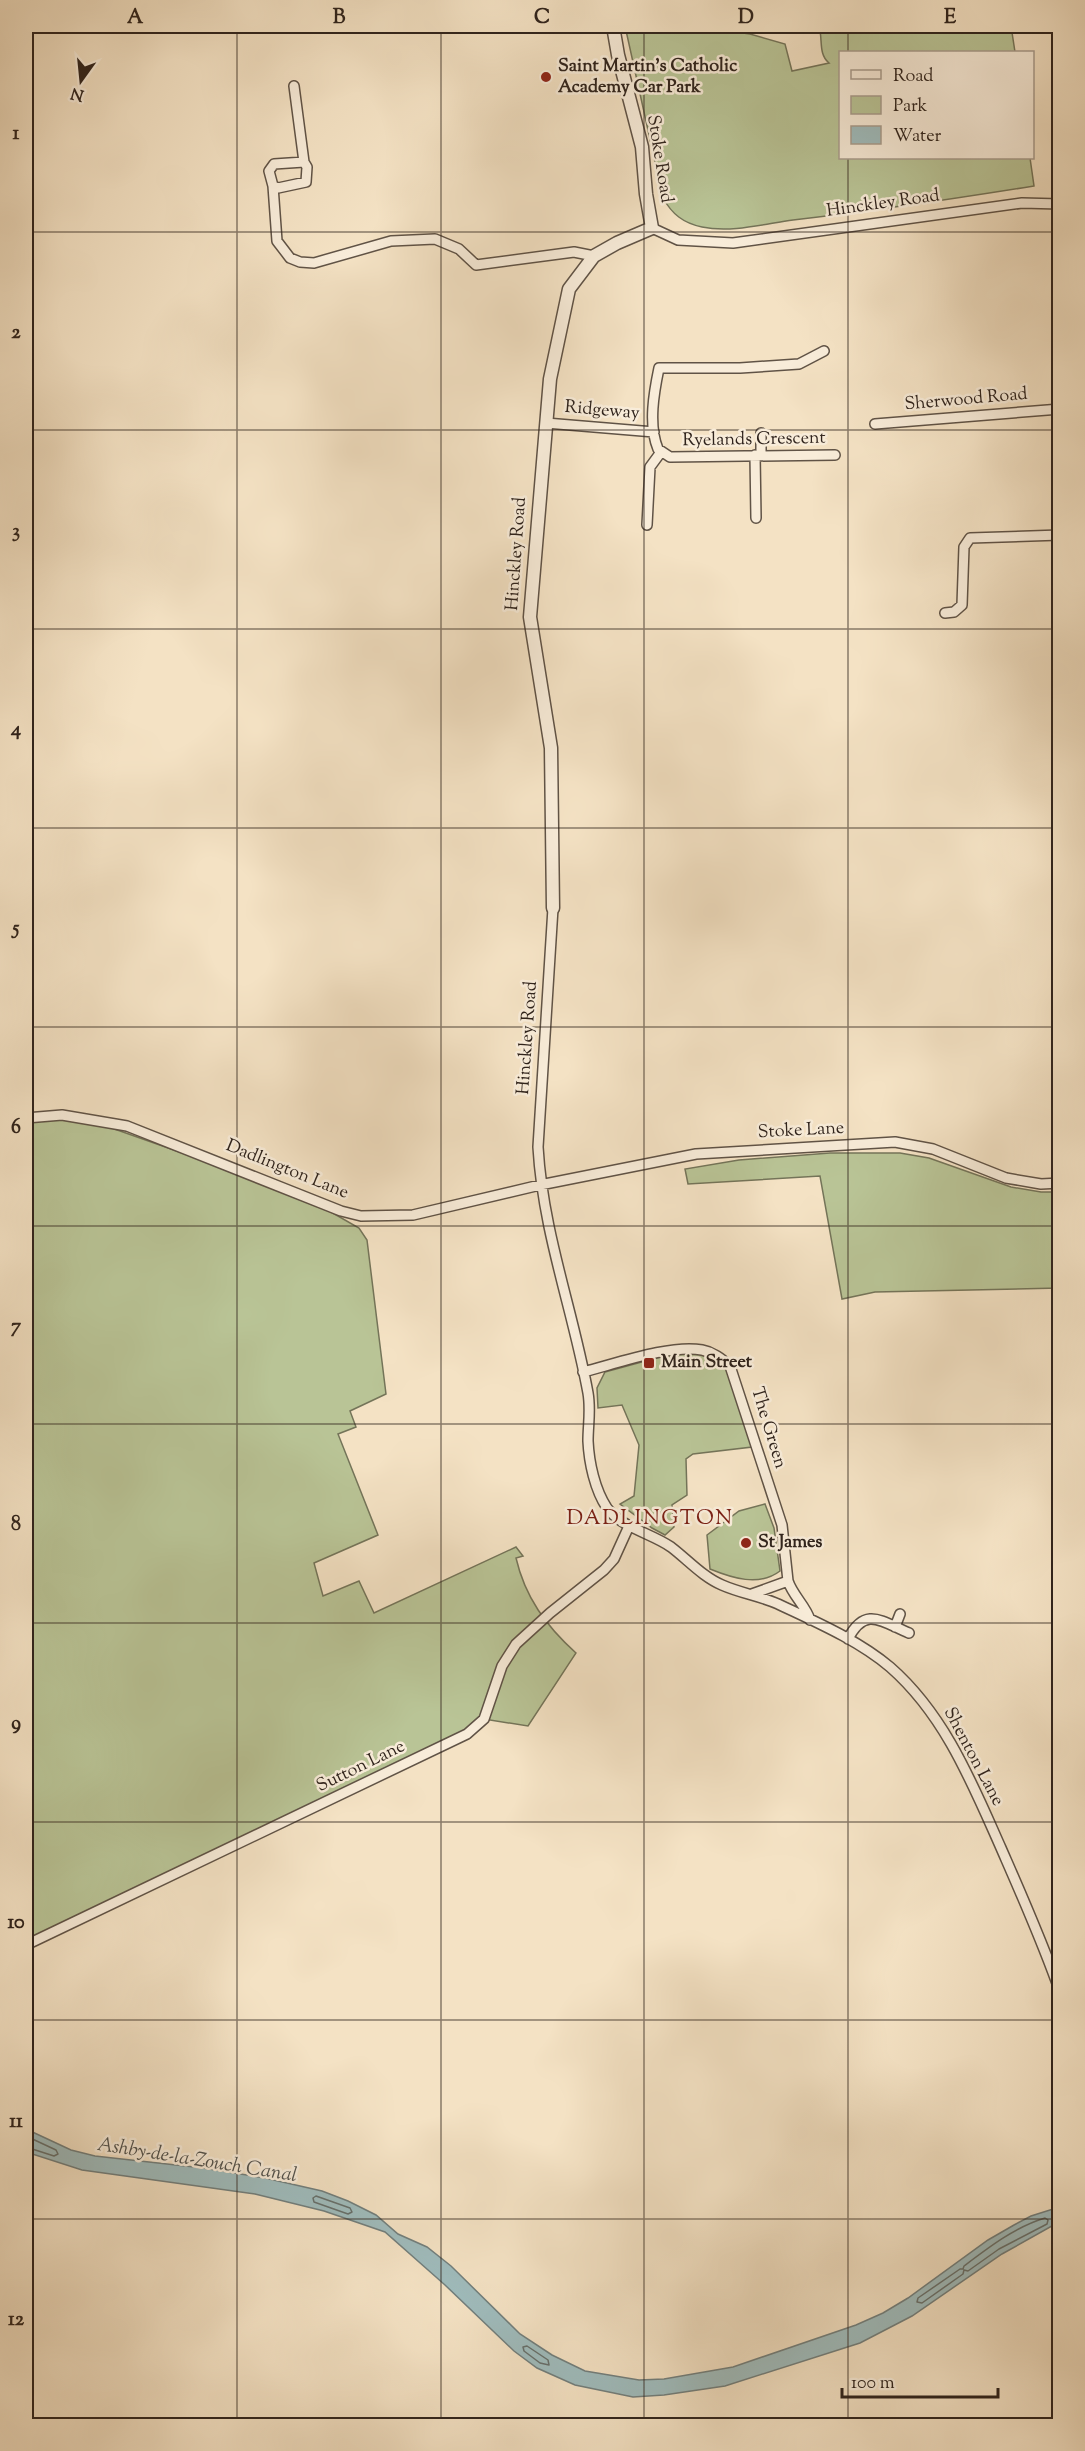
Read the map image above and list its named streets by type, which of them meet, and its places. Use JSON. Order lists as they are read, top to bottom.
{
  "streets": {
    "street": [
      "Stoke Road",
      "Hinckley Road",
      "Sherwood Road",
      "Ridgeway",
      "Ryelands Crescent",
      "Stoke Lane",
      "Dadlington Lane",
      "The Green",
      "Shenton Lane",
      "Sutton Lane"
    ]
  },
  "crossings": [
    ["Stoke Road", "Hinckley Road"],
    ["Hinckley Road", "Ridgeway"],
    ["Hinckley Road", "Stoke Lane"],
    ["Hinckley Road", "Dadlington Lane"],
    ["Hinckley Road", "The Green"],
    ["Ridgeway", "Ryelands Crescent"],
    ["Stoke Lane", "Dadlington Lane"],
    ["The Green", "Shenton Lane"]
  ],
  "districts": ["DADLINGTON"],
  "water": ["Ashby-de-la-Zouch Canal"],
  "places": {
    "other": ["Saint Martin’s Catholic Academy Car Park", "St James"],
    "transit": ["Main Street"]
  },
  "legend": ["Road", "Park", "Water"],
  "scale_bar": "100 m",
  "north": "bottom",
  "grid": {
    "columns": [
      "A",
      "B",
      "C",
      "D",
      "E"
    ],
    "rows": [
      "1",
      "2",
      "3",
      "4",
      "5",
      "6",
      "7",
      "8",
      "9",
      "10",
      "11",
      "12"
    ]
  }
}
